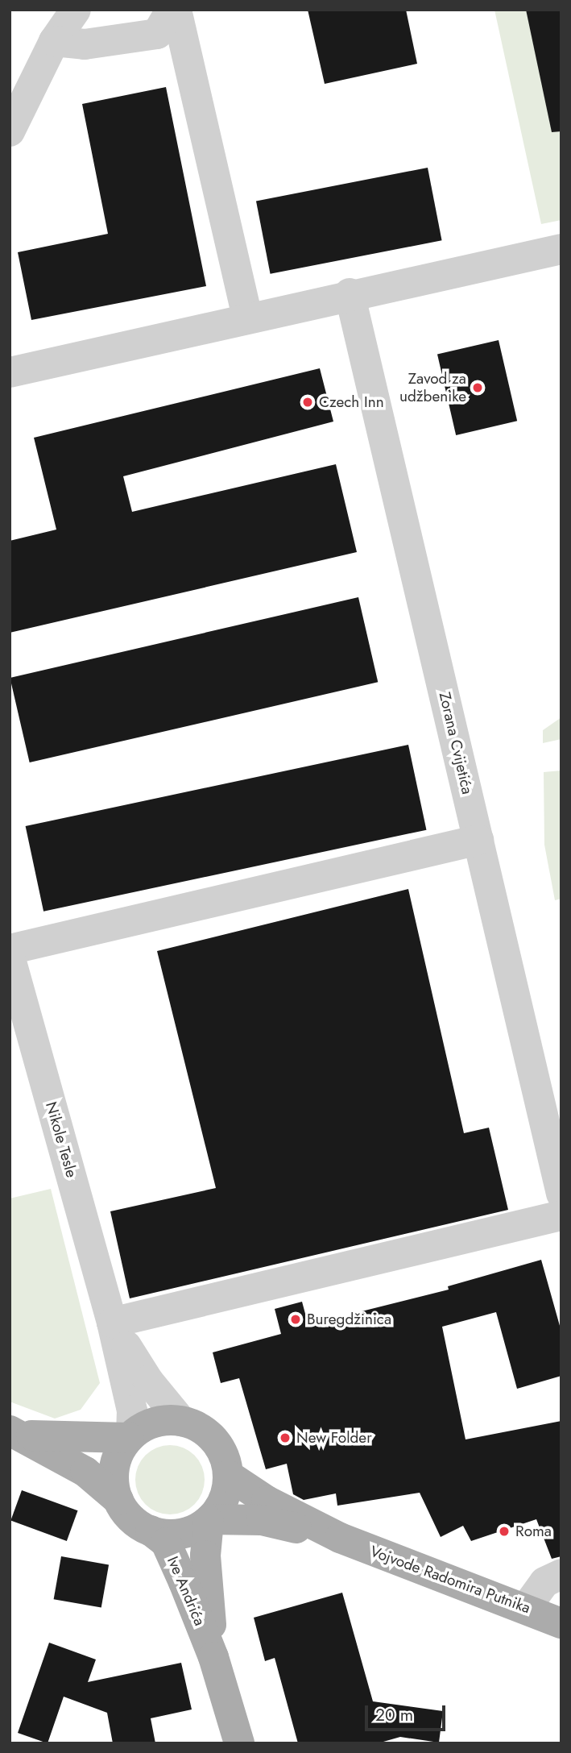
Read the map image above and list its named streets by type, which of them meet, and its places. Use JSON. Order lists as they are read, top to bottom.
{
  "streets": {
    "main road": ["Vojvode Radomira Putnika", "Ive Andrića"],
    "street": ["Zorana Cvijetića", "Nikole Tesle"]
  },
  "crossings": [
    ["Nikole Tesle", "Vojvode Radomira Putnika"],
    ["Nikole Tesle", "Ive Andrića"],
    ["Vojvode Radomira Putnika", "Ive Andrića"]
  ],
  "places": [
    "Zavod za udžbenike",
    "Czech Inn",
    "Buregdžinica",
    "New Folder",
    "Roma"
  ],
  "scale_bar": "20 m"
}
